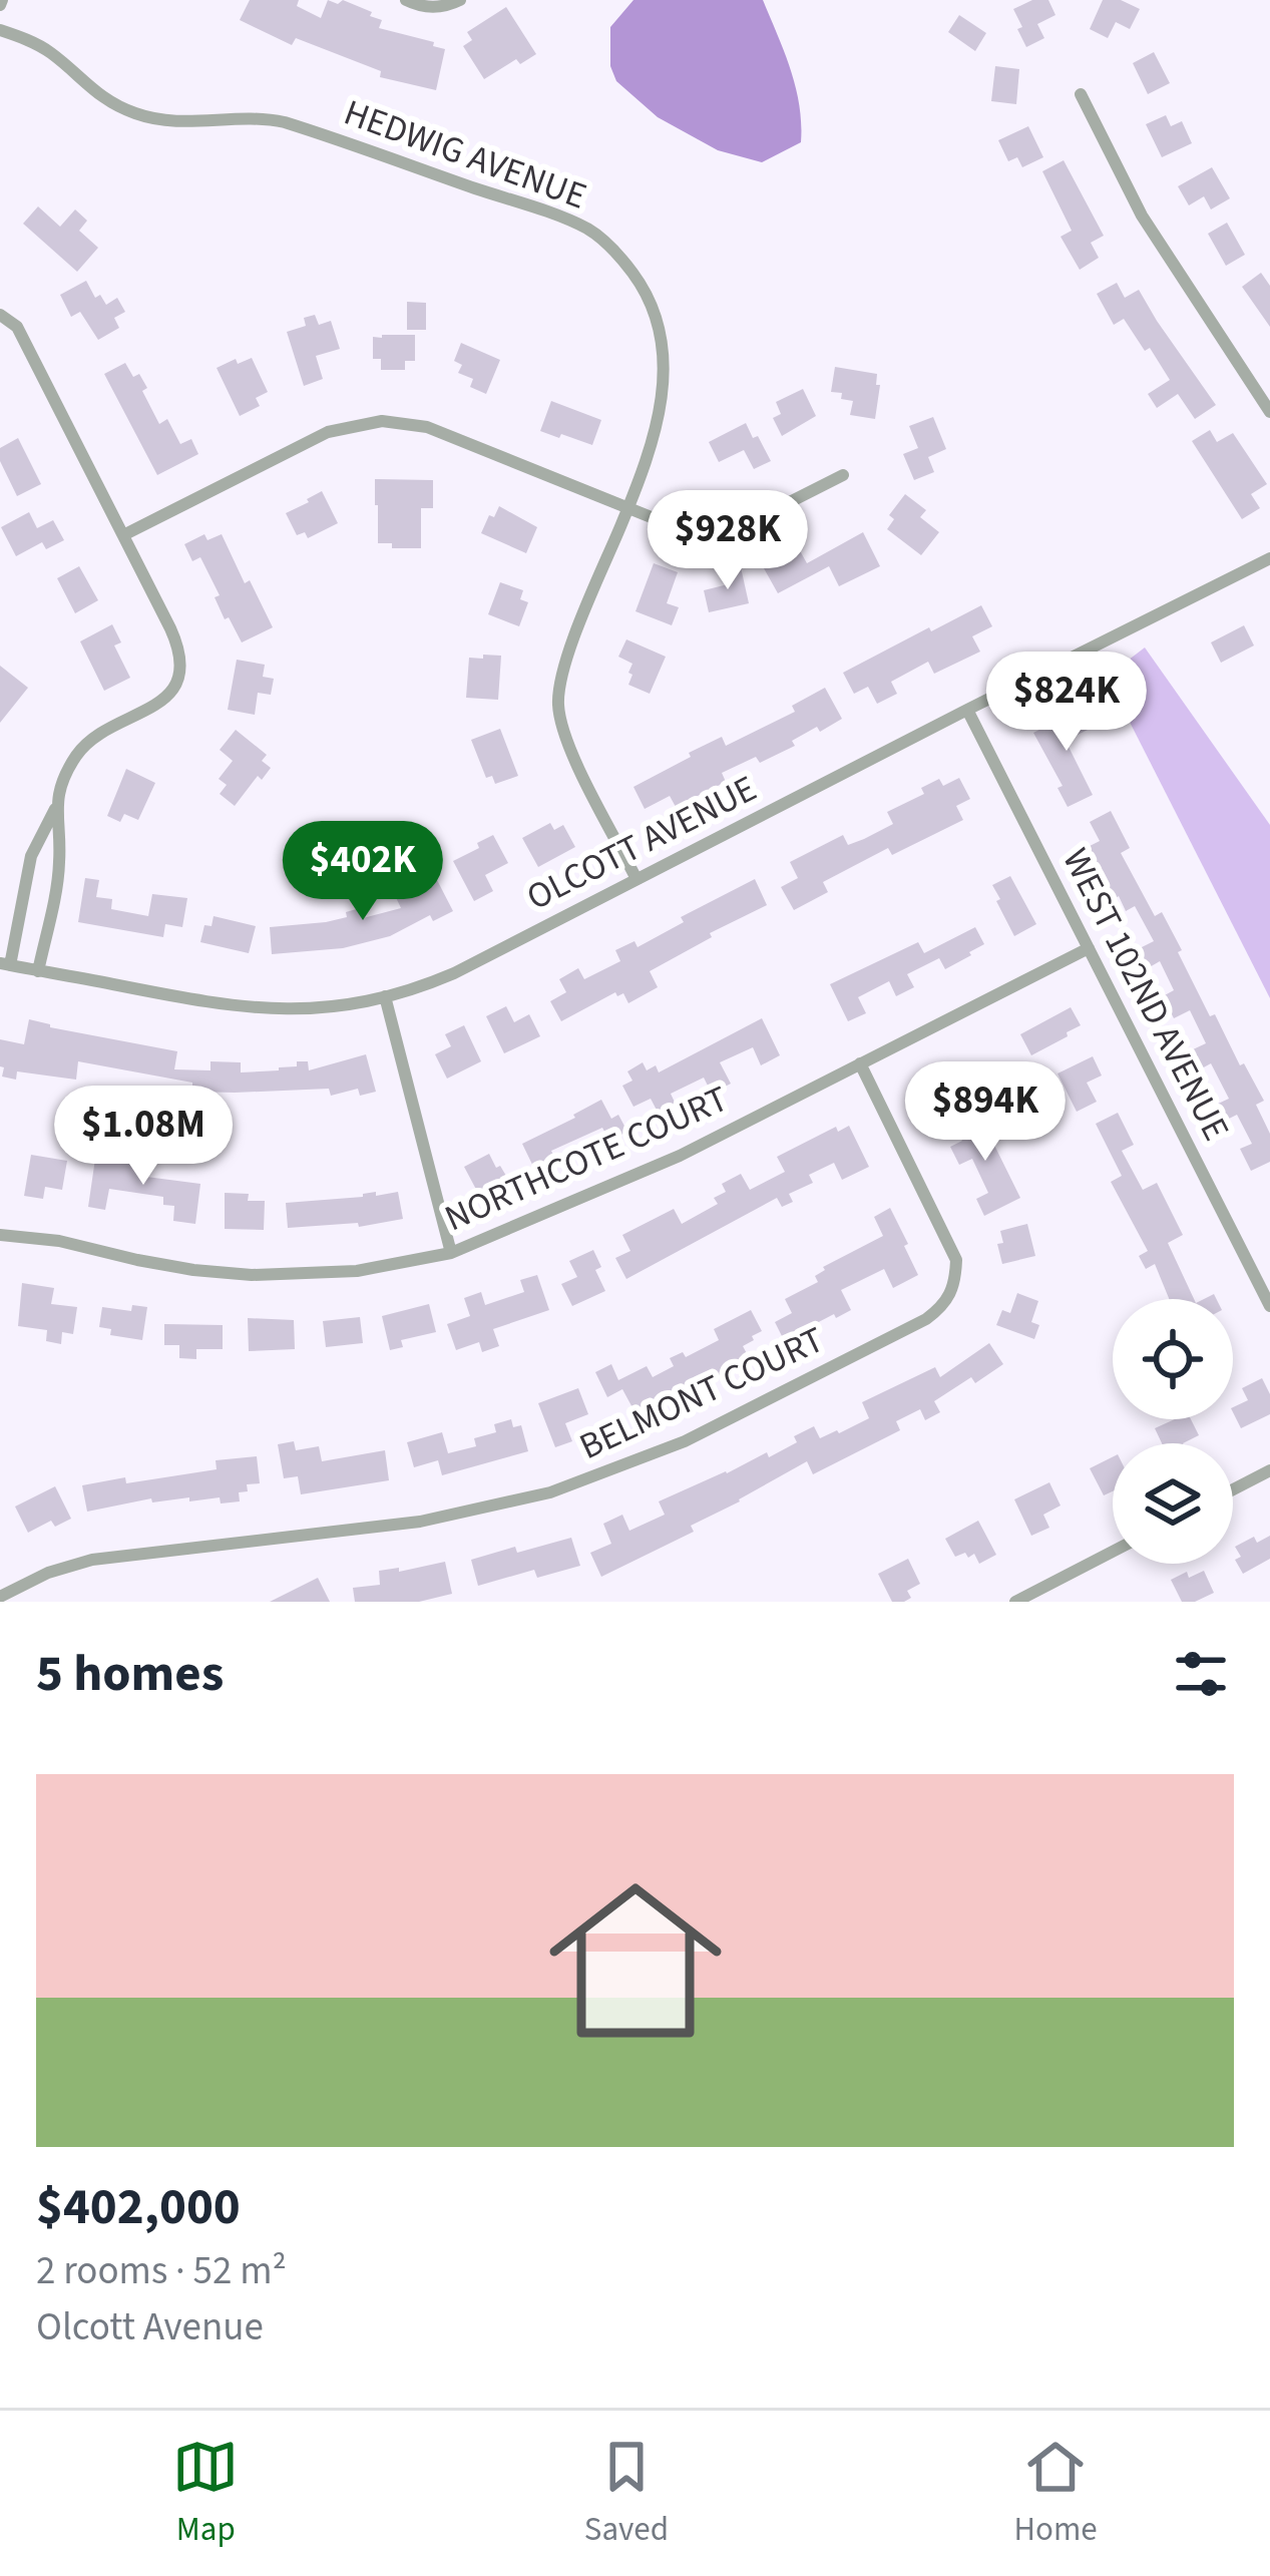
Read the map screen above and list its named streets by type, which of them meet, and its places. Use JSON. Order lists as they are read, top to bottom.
{
  "streets": {
    "street": [
      "HEDWIG AVENUE",
      "OLCOTT AVENUE",
      "WEST 102ND AVENUE",
      "NORTHCOTE COURT",
      "BELMONT COURT"
    ]
  },
  "crossings": [
    ["HEDWIG AVENUE", "OLCOTT AVENUE"],
    ["OLCOTT AVENUE", "WEST 102ND AVENUE"],
    ["WEST 102ND AVENUE", "NORTHCOTE COURT"],
    ["NORTHCOTE COURT", "BELMONT COURT"]
  ],
  "page": {
    "price": [
      "$928K",
      "$824K",
      "$402K",
      "$894K",
      "$1.08M"
    ],
    "heading": "5 homes",
    "list": [
      {
        "name": "$402,000",
        "note": "2 rooms · 52 m² · Olcott Avenue"
      }
    ],
    "tabs": ["Map", "Saved", "Home"]
  }
}
